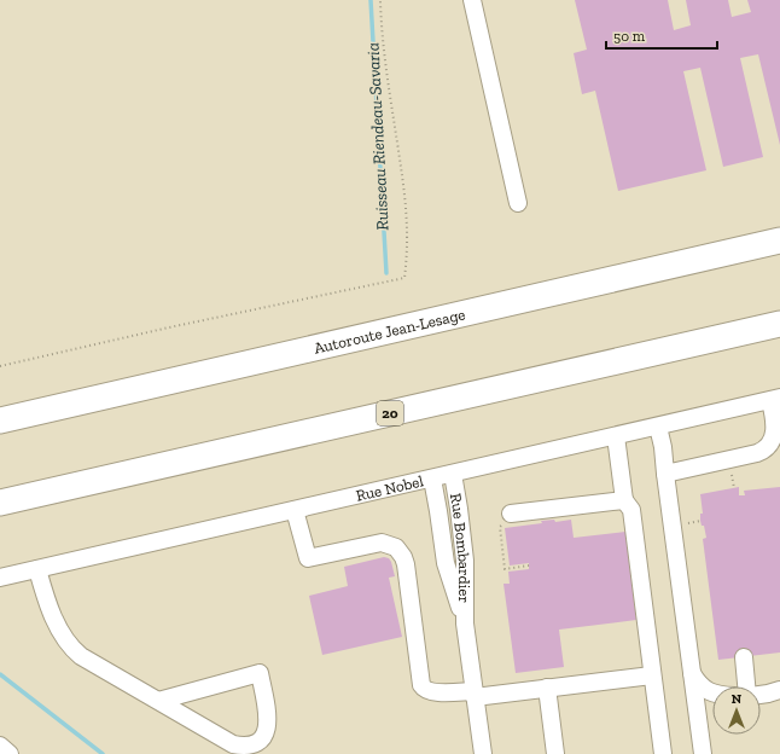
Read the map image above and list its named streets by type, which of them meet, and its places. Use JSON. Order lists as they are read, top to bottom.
{
  "streets": {
    "highway": ["Autoroute Jean-Lesage", "20"],
    "street": ["Rue Nobel", "Rue Bombardier"]
  },
  "crossings": [
    ["Rue Nobel", "Rue Bombardier"]
  ],
  "water": ["Ruisseau Riendeau-Savaria"],
  "scale_bar": "50 m",
  "north": "top"
}
